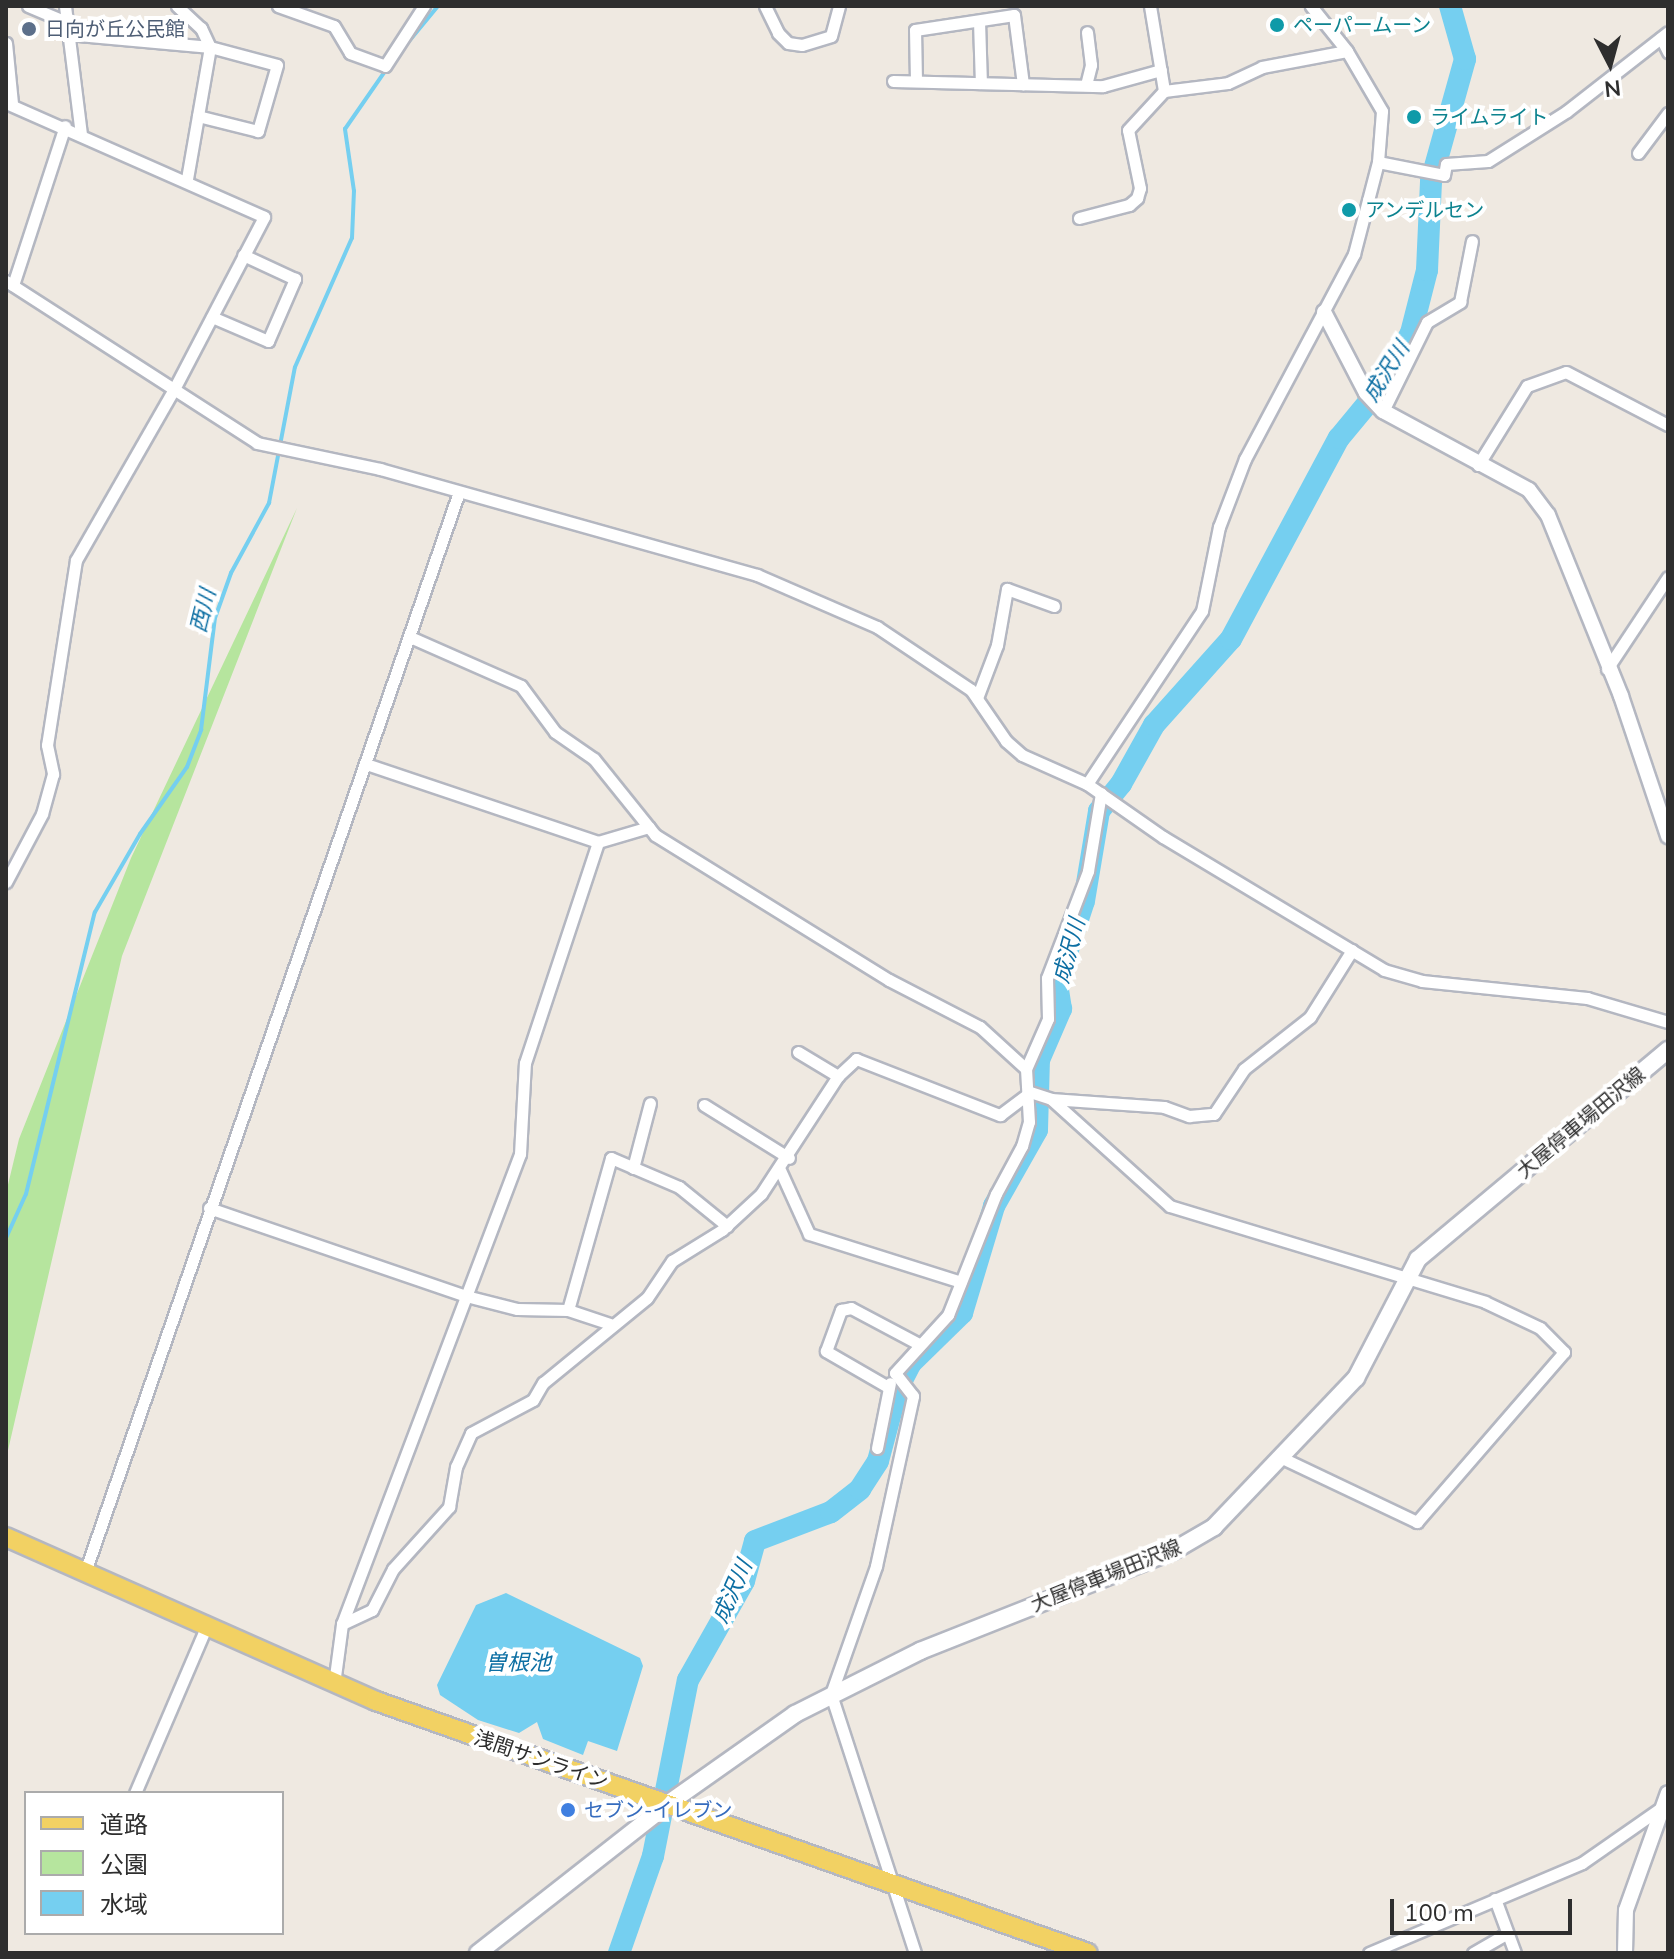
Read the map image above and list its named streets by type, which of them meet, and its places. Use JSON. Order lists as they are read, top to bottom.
{
  "streets": {
    "main road": ["大屋停車場田沢線", "浅間サンライン"]
  },
  "crossings": [
    ["大屋停車場田沢線", "浅間サンライン"]
  ],
  "water": ["成沢川", "西川", "曽根池"],
  "places": [
    "ペーパームーン",
    "日向が丘公民館",
    "ライムライト",
    "アンデルセン",
    "セブン-イレブン"
  ],
  "legend": ["道路", "公園", "水域"],
  "scale_bar": "100 m",
  "north": "bottom"
}
